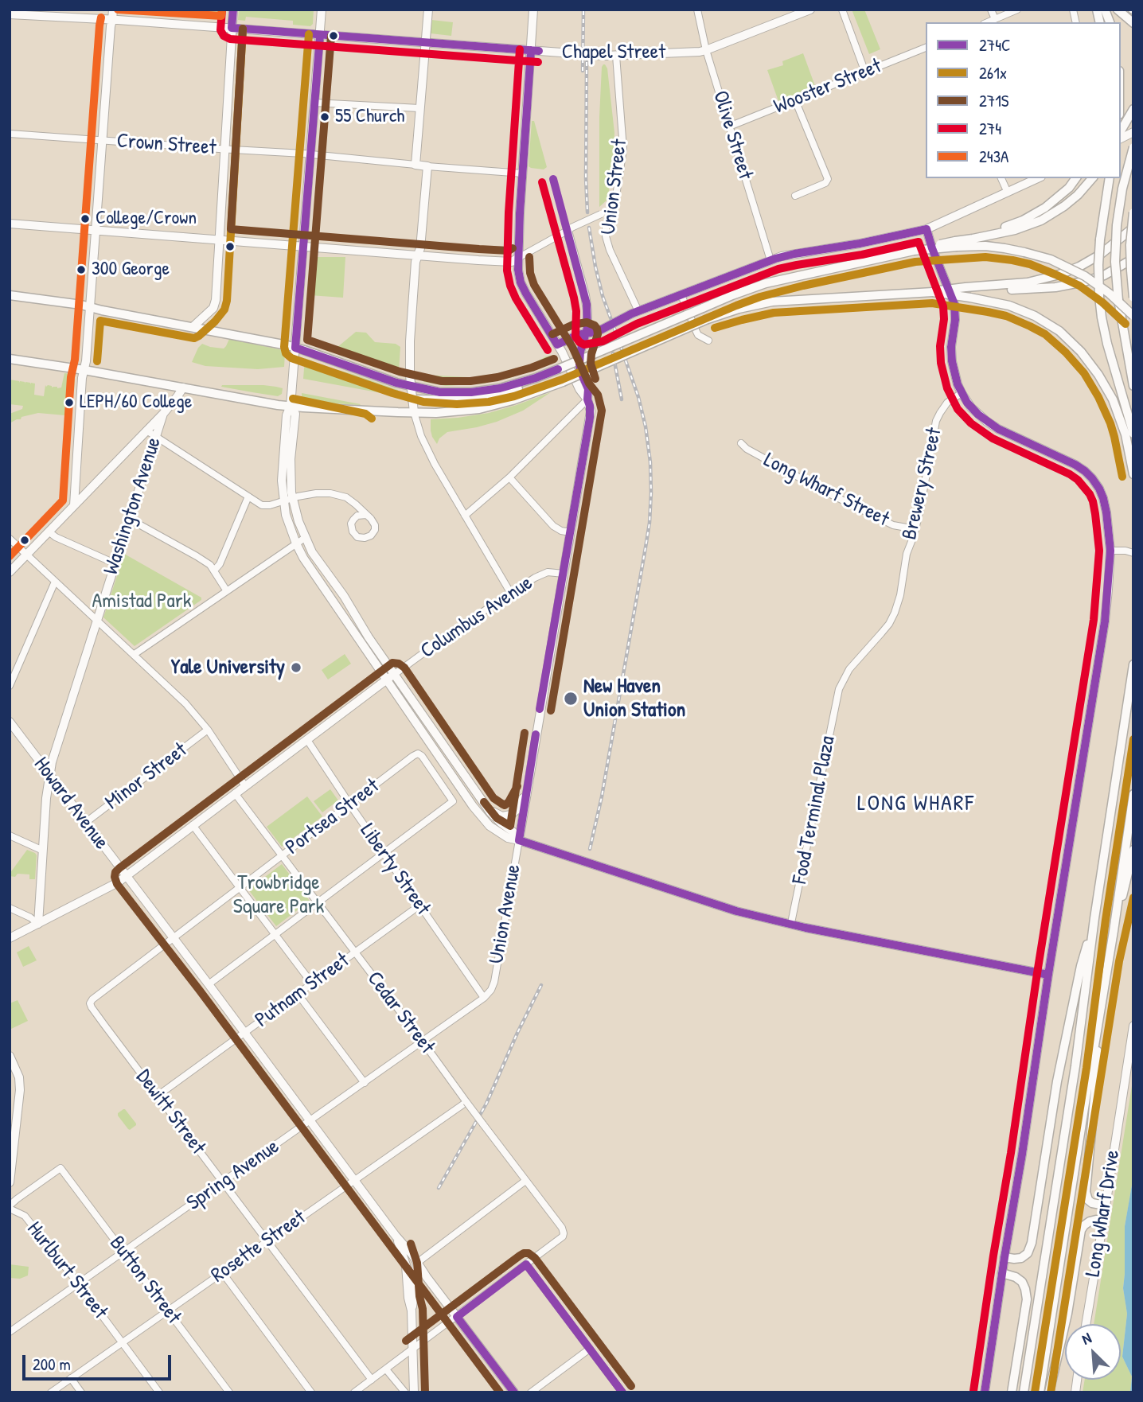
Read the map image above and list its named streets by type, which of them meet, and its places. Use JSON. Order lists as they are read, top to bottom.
{
  "streets": {
    "main road": [
      "Chapel Street",
      "Crown Street",
      "Washington Avenue",
      "Columbus Avenue",
      "Howard Avenue",
      "Union Avenue",
      "Long Wharf Drive"
    ],
    "street": [
      "Wooster Street",
      "Olive Street",
      "Union Street",
      "Brewery Street",
      "Long Wharf Street",
      "Minor Street",
      "Food Terminal Plaza",
      "Portsea Street",
      "Liberty Street",
      "Putnam Street",
      "Cedar Street",
      "Dewitt Street",
      "Spring Avenue",
      "Rosette Street",
      "Hurlburt Street",
      "Button Street"
    ]
  },
  "crossings": [
    ["Chapel Street", "Olive Street"],
    ["Chapel Street", "Union Street"],
    ["Wooster Street", "Olive Street"],
    ["Brewery Street", "Long Wharf Street"],
    ["Brewery Street", "Food Terminal Plaza"],
    ["Washington Avenue", "Columbus Avenue"],
    ["Washington Avenue", "Howard Avenue"],
    ["Columbus Avenue", "Howard Avenue"],
    ["Columbus Avenue", "Liberty Street"],
    ["Columbus Avenue", "Union Avenue"],
    ["Columbus Avenue", "Cedar Street"],
    ["Minor Street", "Howard Avenue"],
    ["Howard Avenue", "Portsea Street"],
    ["Howard Avenue", "Putnam Street"],
    ["Howard Avenue", "Spring Avenue"],
    ["Howard Avenue", "Rosette Street"],
    ["Portsea Street", "Liberty Street"],
    ["Portsea Street", "Cedar Street"],
    ["Portsea Street", "Dewitt Street"],
    ["Liberty Street", "Union Avenue"],
    ["Liberty Street", "Putnam Street"],
    ["Liberty Street", "Spring Avenue"],
    ["Union Avenue", "Spring Avenue"],
    ["Putnam Street", "Cedar Street"],
    ["Putnam Street", "Dewitt Street"],
    ["Cedar Street", "Spring Avenue"],
    ["Cedar Street", "Rosette Street"],
    ["Dewitt Street", "Spring Avenue"],
    ["Dewitt Street", "Rosette Street"],
    ["Spring Avenue", "Hurlburt Street"],
    ["Spring Avenue", "Button Street"],
    ["Rosette Street", "Hurlburt Street"],
    ["Rosette Street", "Button Street"],
    ["Hurlburt Street", "Button Street"]
  ],
  "districts": ["LONG WHARF"],
  "parks": ["Amistad Park", "Trowbridge Square Park"],
  "places": [
    "55 Church",
    "College/Crown",
    "300 George",
    "LEPH/60 College",
    "Yale University",
    "New Haven Union Station"
  ],
  "lines": [
    "transit line 274C",
    "transit line 274",
    "transit line 243A",
    "transit line 261x",
    "transit line 271S"
  ],
  "legend": [
    "274C",
    "261x",
    "271S",
    "274",
    "243A"
  ],
  "scale_bar": "200 m",
  "north": "top left"
}
